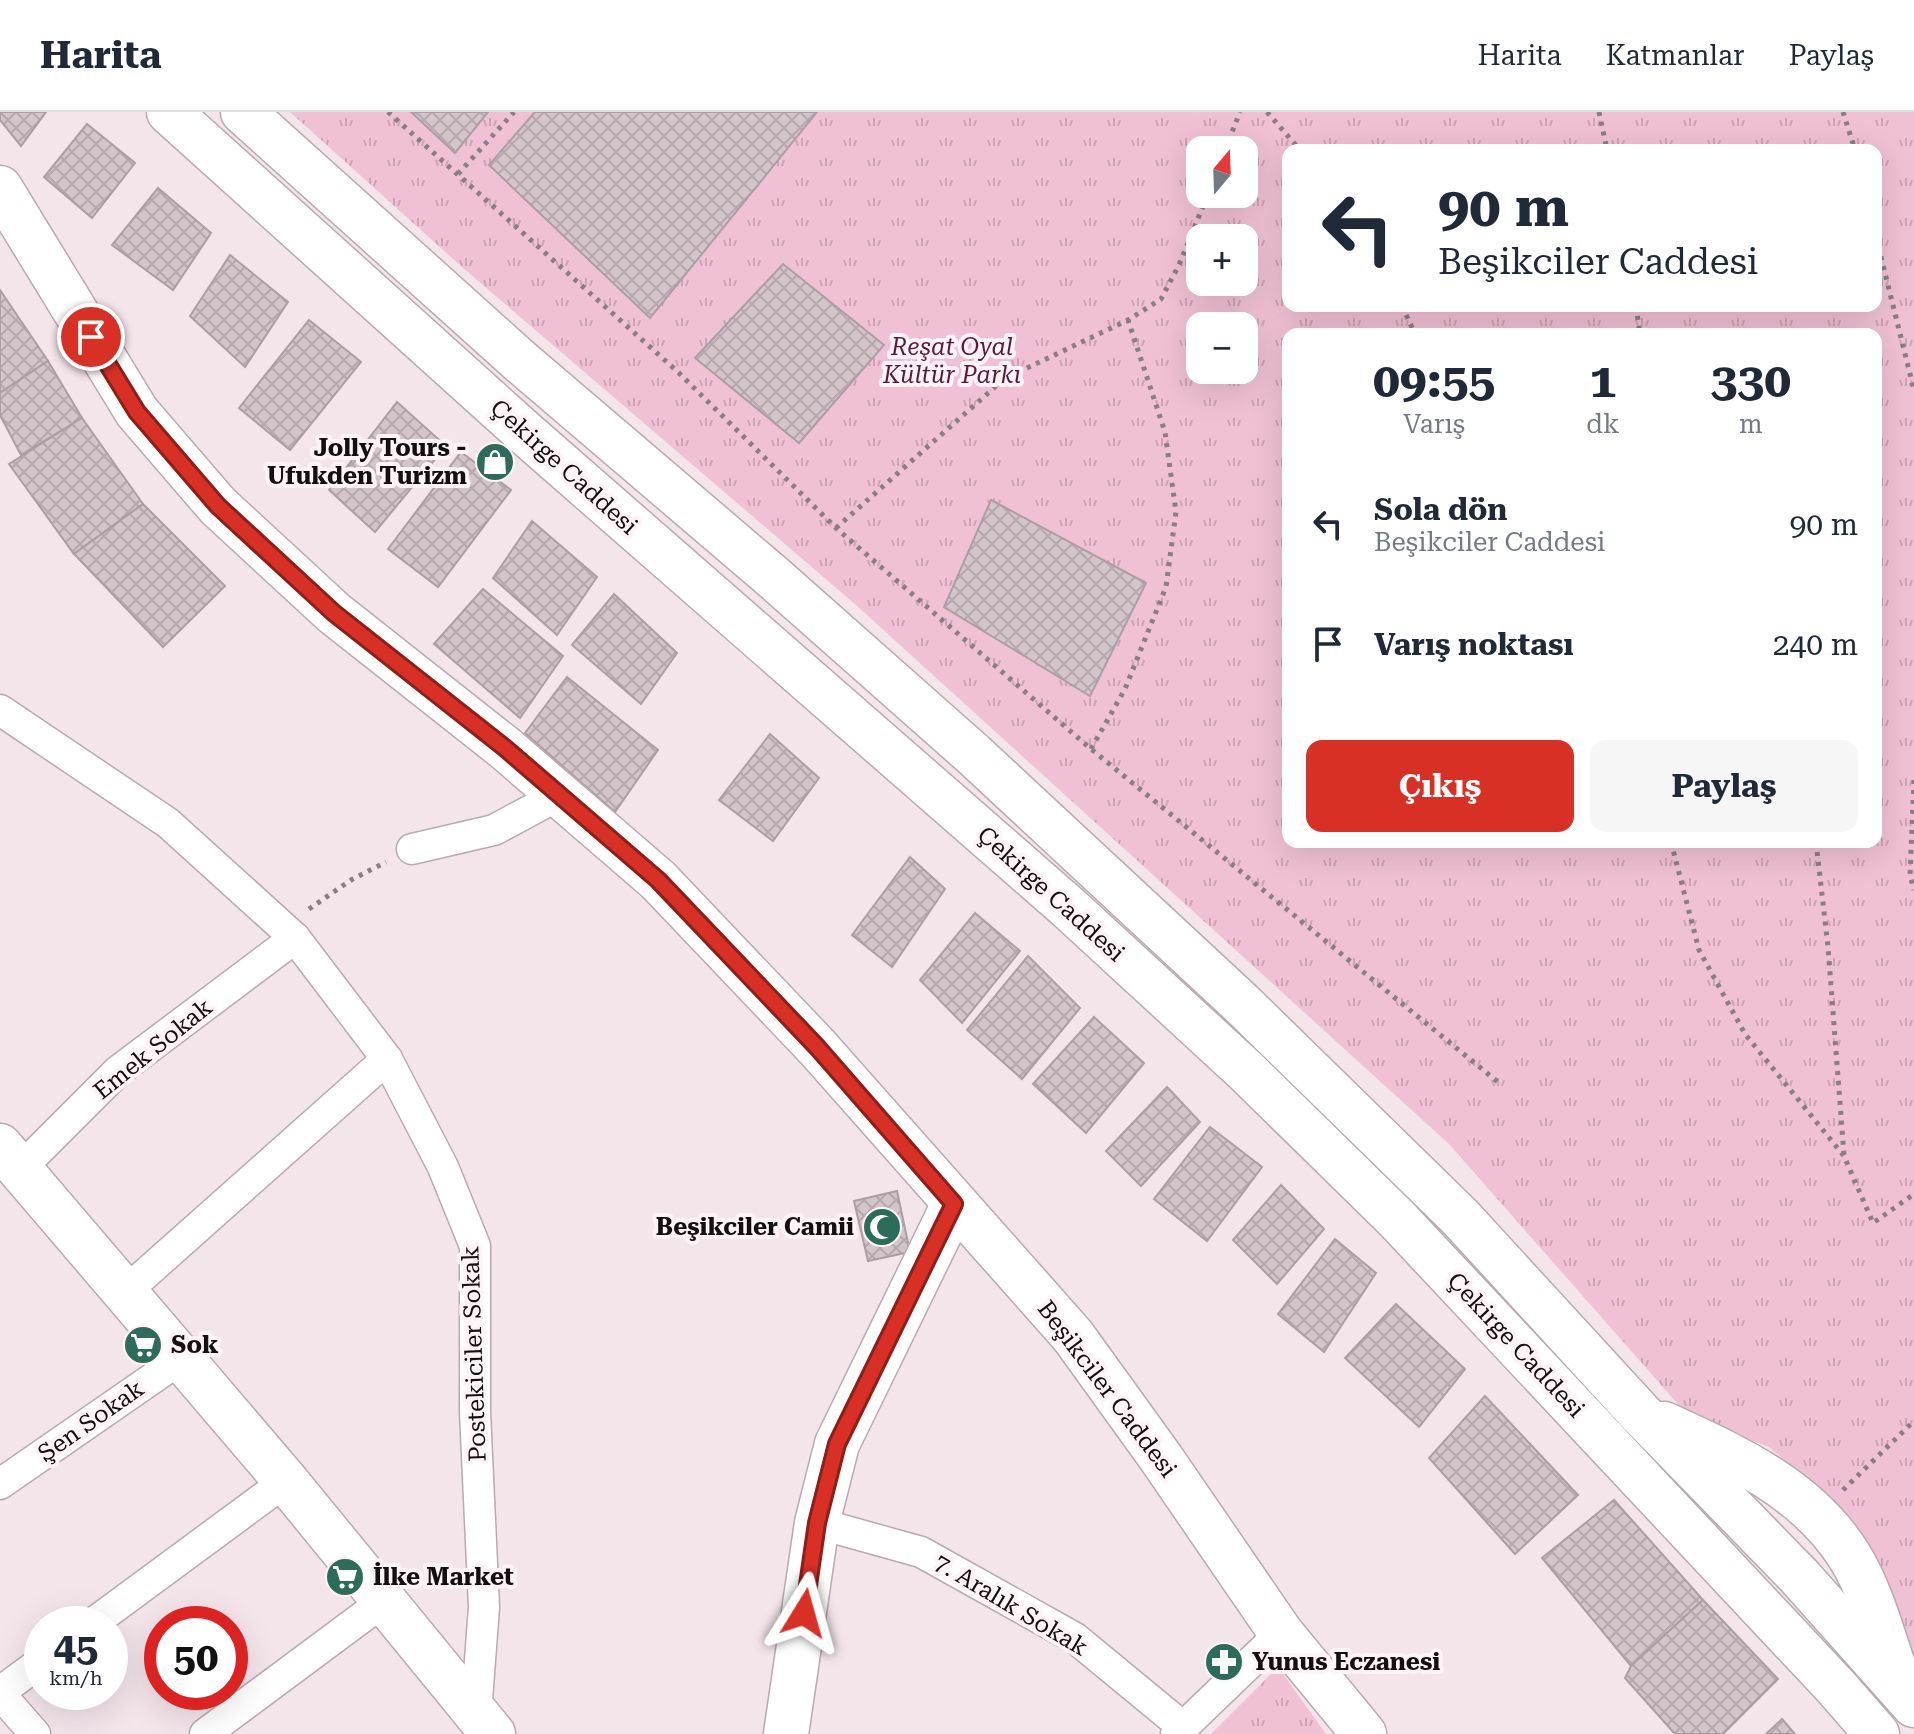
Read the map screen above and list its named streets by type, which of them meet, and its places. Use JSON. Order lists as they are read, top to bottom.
{
  "streets": {
    "main road": ["Çekirge Caddesi", "Beşikciler Caddesi"],
    "street": [
      "Emek Sokak",
      "Postekiciler Sokak",
      "Şen Sokak",
      "7. Aralık Sokak"
    ]
  },
  "crossings": [
    ["Emek Sokak", "Postekiciler Sokak"]
  ],
  "parks": ["Reşat Oyal Kültür Parkı"],
  "places": {
    "shop": ["Jolly Tours - Ufukden Turizm"],
    "mosque": ["Beşikciler Camii"],
    "supermarket": ["Sok", "İlke Market"],
    "pharmacy": ["Yunus Eczanesi"]
  },
  "north": "top",
  "page": {
    "header": "Harita",
    "nav": ["Harita", "Katmanlar", "Paylaş"],
    "map_buttons": ["+", "−"],
    "turn": ["90 m", "Beşikciler Caddesi"],
    "eta": [
      "09:55",
      "Varış",
      "1",
      "dk",
      "330",
      "m"
    ],
    "list": [
      {
        "name": "Sola dön",
        "note": "Beşikciler Caddesi",
        "value": "90 m"
      },
      {
        "name": "Varış noktası",
        "value": "240 m"
      }
    ],
    "buttons": ["Çıkış", "Paylaş"],
    "speed": "45 km/h",
    "limit": "50"
  }
}
